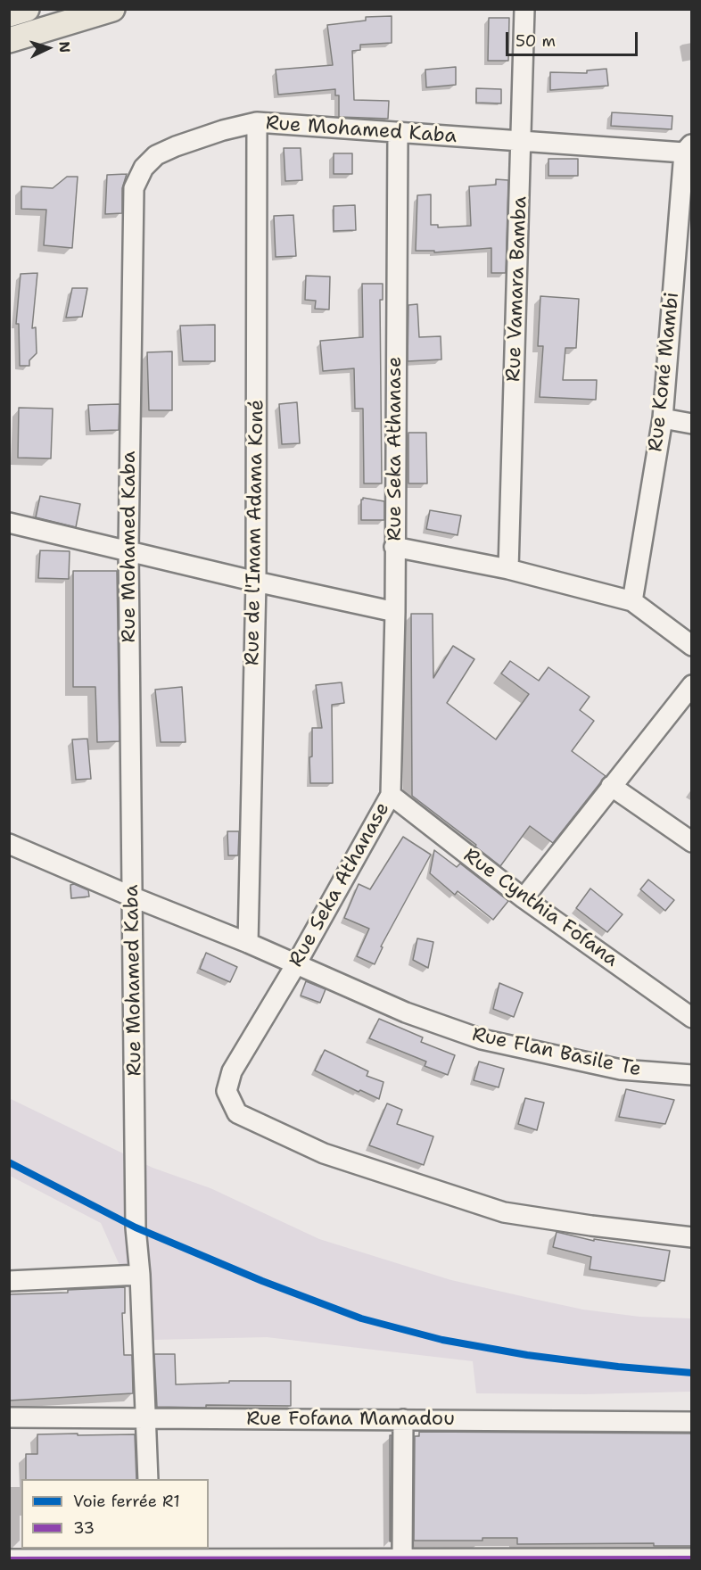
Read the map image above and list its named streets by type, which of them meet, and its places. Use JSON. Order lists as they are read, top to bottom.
{
  "streets": {
    "street": [
      "Rue Mohamed Kaba",
      "Rue Vamara Bamba",
      "Rue Koné Mambi",
      "Rue Seka Athanase",
      "Rue de l'Imam Adama Koné",
      "Rue Cynthia Fofana",
      "Rue Flan Basile Te",
      "Rue Fofana Mamadou"
    ]
  },
  "crossings": [
    ["Rue Mohamed Kaba", "Rue Vamara Bamba"],
    ["Rue Mohamed Kaba", "Rue Koné Mambi"],
    ["Rue Mohamed Kaba", "Rue Seka Athanase"],
    ["Rue Mohamed Kaba", "Rue de l'Imam Adama Koné"],
    ["Rue Mohamed Kaba", "Rue Flan Basile Te"],
    ["Rue Mohamed Kaba", "Rue Fofana Mamadou"],
    ["Rue Seka Athanase", "Rue Cynthia Fofana"],
    ["Rue Seka Athanase", "Rue Flan Basile Te"],
    ["Rue de l'Imam Adama Koné", "Rue Flan Basile Te"]
  ],
  "lines": ["rail line R1", "transit line 33"],
  "legend": ["Voie ferrée R1", "33"],
  "scale_bar": "50 m",
  "north": "right"
}
